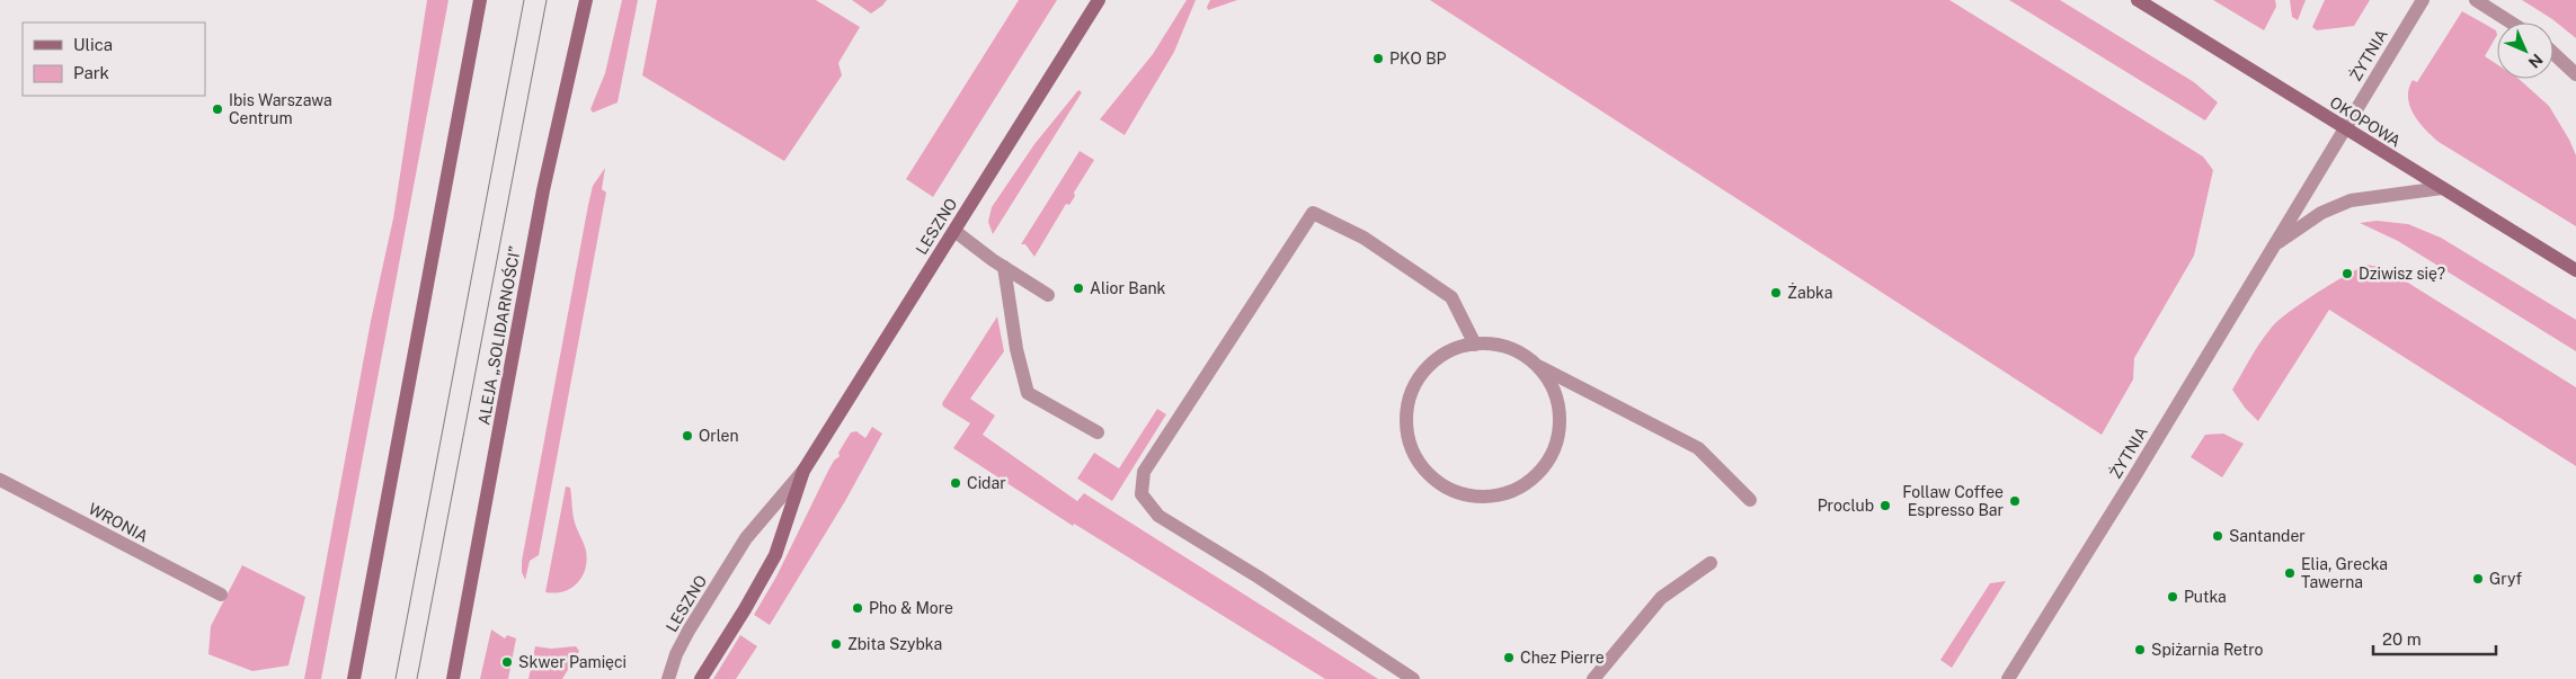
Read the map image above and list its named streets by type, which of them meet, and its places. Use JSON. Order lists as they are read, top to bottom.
{
  "streets": {
    "main road": ["OKOPOWA", "LESZNO", "ALEJA „SOLIDARNOŚCI”"],
    "street": ["ŻYTNIA", "WRONIA"]
  },
  "crossings": [
    ["ŻYTNIA", "OKOPOWA"]
  ],
  "places": [
    "PKO BP",
    "Ibis Warszawa Centrum",
    "Dziwisz się?",
    "Alior Bank",
    "Żabka",
    "Orlen",
    "Cidar",
    "Follaw Coffee Espresso Bar",
    "Proclub",
    "Santander",
    "Elia, Grecka Tawerna",
    "Gryf",
    "Putka",
    "Pho & More",
    "Zbita Szybka",
    "Spiżarnia Retro",
    "Chez Pierre",
    "Skwer Pamięci"
  ],
  "legend": ["Ulica", "Park"],
  "scale_bar": "20 m",
  "north": "bottom right"
}
